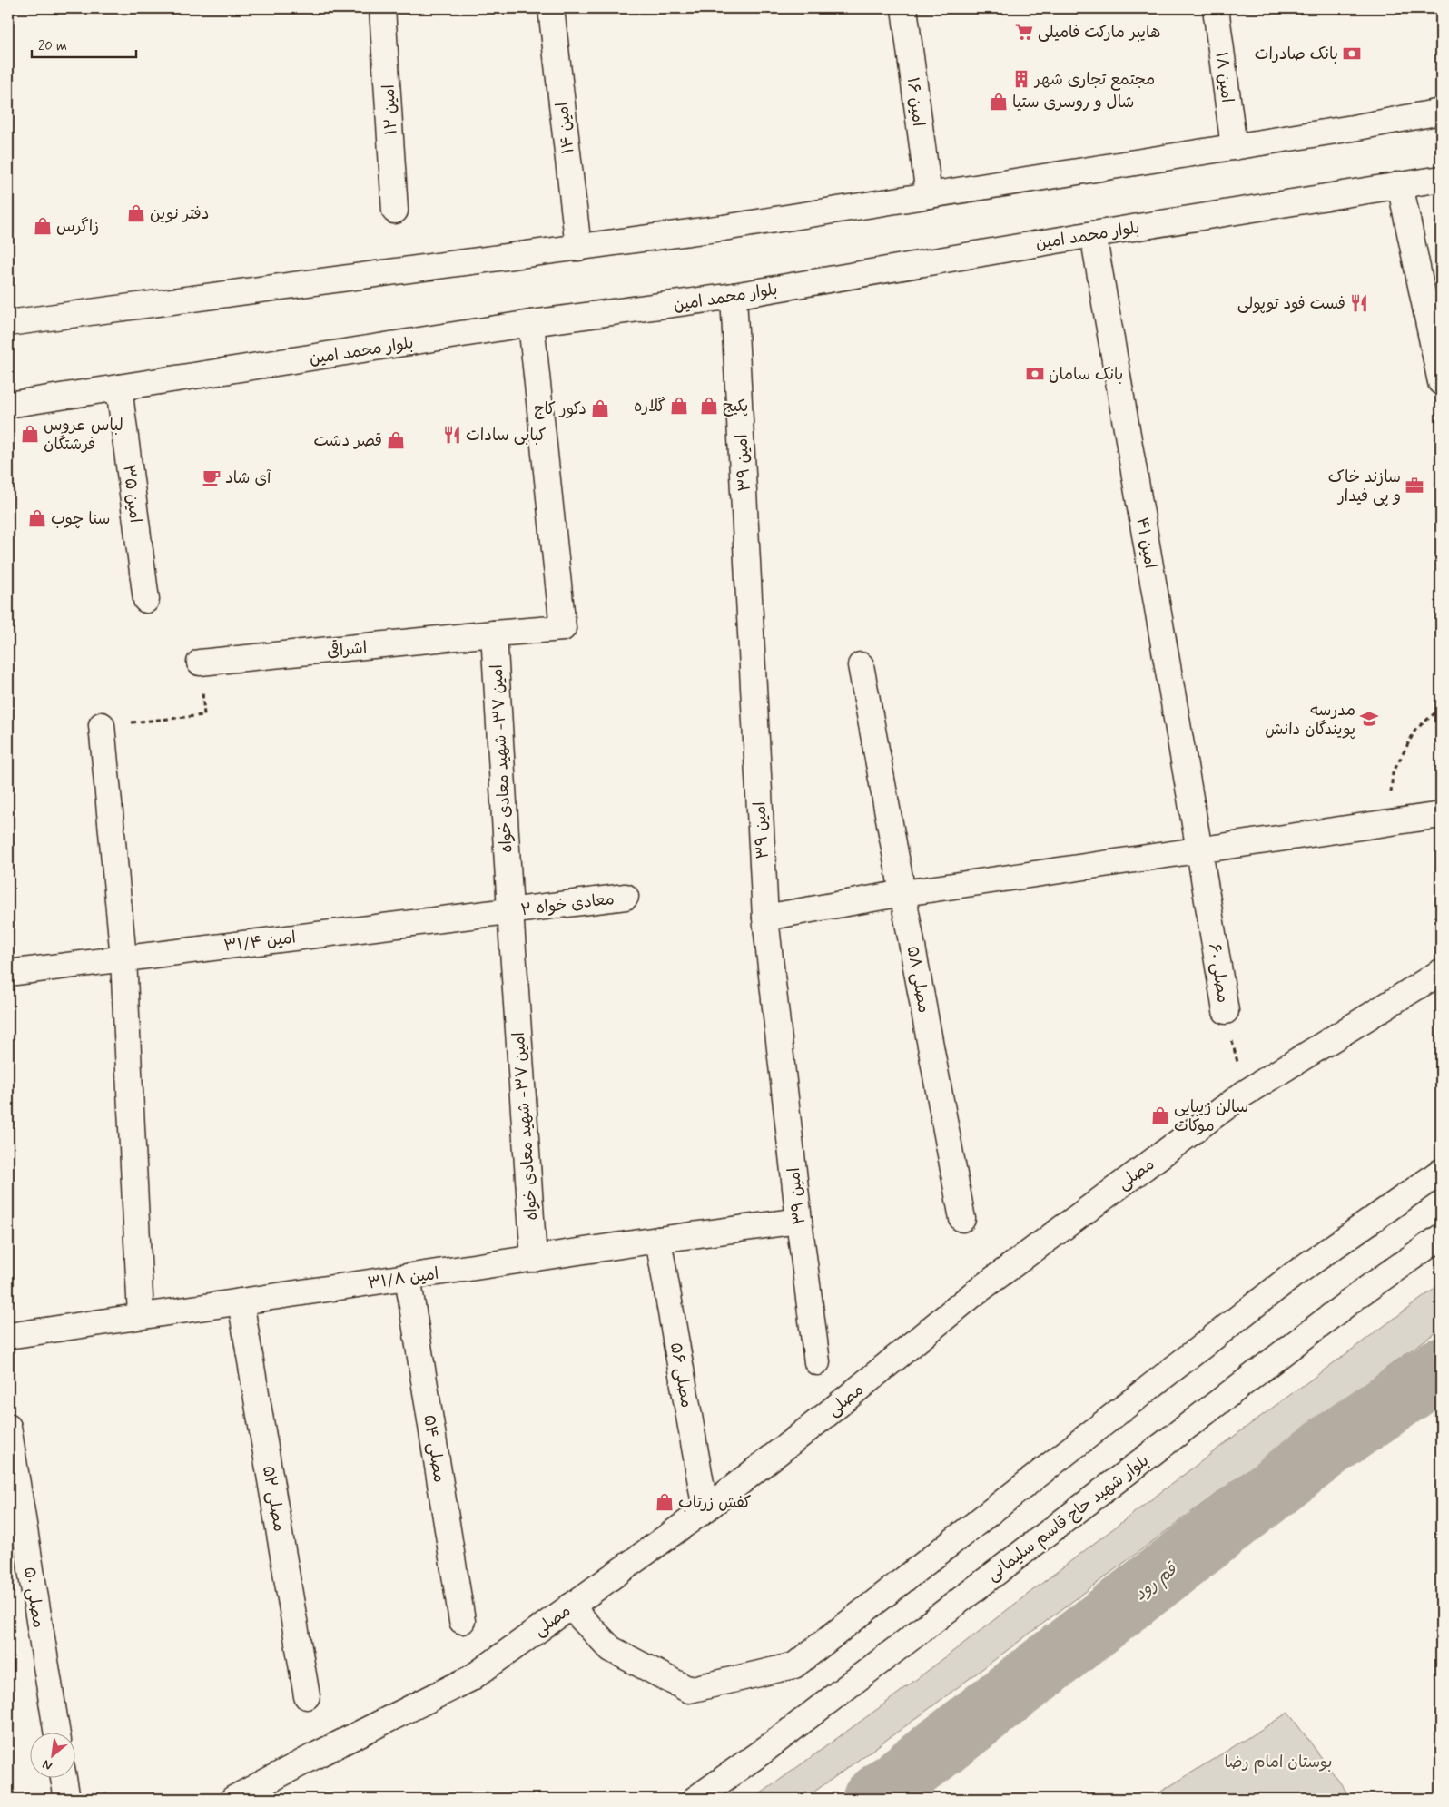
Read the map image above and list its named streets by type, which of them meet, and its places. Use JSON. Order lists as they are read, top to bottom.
{
  "streets": {
    "street": [
      "امین ۱۸",
      "امین ۱۶",
      "امین ۱۲",
      "امین ۱۴",
      "بلوار محمد امین",
      "امین ۳۹",
      "امین ۳۵",
      "امین ۴۱",
      "اشراقی",
      "امین ۳۷- شهید معادی خواه",
      "معادی خواه ۲",
      "امین ۳۱/۴",
      "مصلی ۶۰",
      "مصلی ۵۸",
      "مصلی",
      "امین ۳۱/۸",
      "مصلی ۵۶",
      "مصلی ۵۴",
      "مصلی ۵۲",
      "بلوار شهید حاج قاسم سلیمانی",
      "مصلی ۵۰"
    ]
  },
  "crossings": [
    ["بلوار محمد امین", "امین ۳۹"],
    ["بلوار محمد امین", "امین ۳۵"],
    ["بلوار محمد امین", "امین ۴۱"],
    ["امین ۳۹", "امین ۳۱/۸"],
    ["امین ۴۱", "مصلی ۶۰"],
    ["اشراقی", "امین ۳۷- شهید معادی خواه"],
    ["امین ۳۷- شهید معادی خواه", "معادی خواه ۲"],
    ["امین ۳۷- شهید معادی خواه", "امین ۳۱/۴"],
    ["امین ۳۷- شهید معادی خواه", "امین ۳۱/۸"],
    ["معادی خواه ۲", "امین ۳۱/۴"],
    ["مصلی ۶۰", "مصلی"],
    ["مصلی", "مصلی ۵۶"],
    ["امین ۳۱/۸", "مصلی ۵۶"],
    ["امین ۳۱/۸", "مصلی ۵۴"],
    ["امین ۳۱/۸", "مصلی ۵۲"]
  ],
  "water": ["قم رود"],
  "parks": ["بوستان امام رضا"],
  "places": {
    "supermarket": ["هایبر مارکت فامیلی"],
    "bank": ["بانک صادرات", "بانک سامان"],
    "building": ["مجتمع تجاری شهر"],
    "shop": [
      "شال و روسری ستیا",
      "دفتر نوین",
      "زاگرس",
      "گلاره",
      "پکیج",
      "دکور کاج",
      "لباس عروس فرشتگان",
      "قصر دشت",
      "سنا چوب",
      "سالن زیبایی موکات",
      "کفش زرتاب"
    ],
    "restaurant": ["فست فود توپولی", "کبابی سادات"],
    "cafe": ["آی شاد"],
    "office": ["سازند خاک و پی فیدار"],
    "school or university": ["مدرسه پویندگان دانش"]
  },
  "scale_bar": "20 m",
  "north": "bottom left"
}
